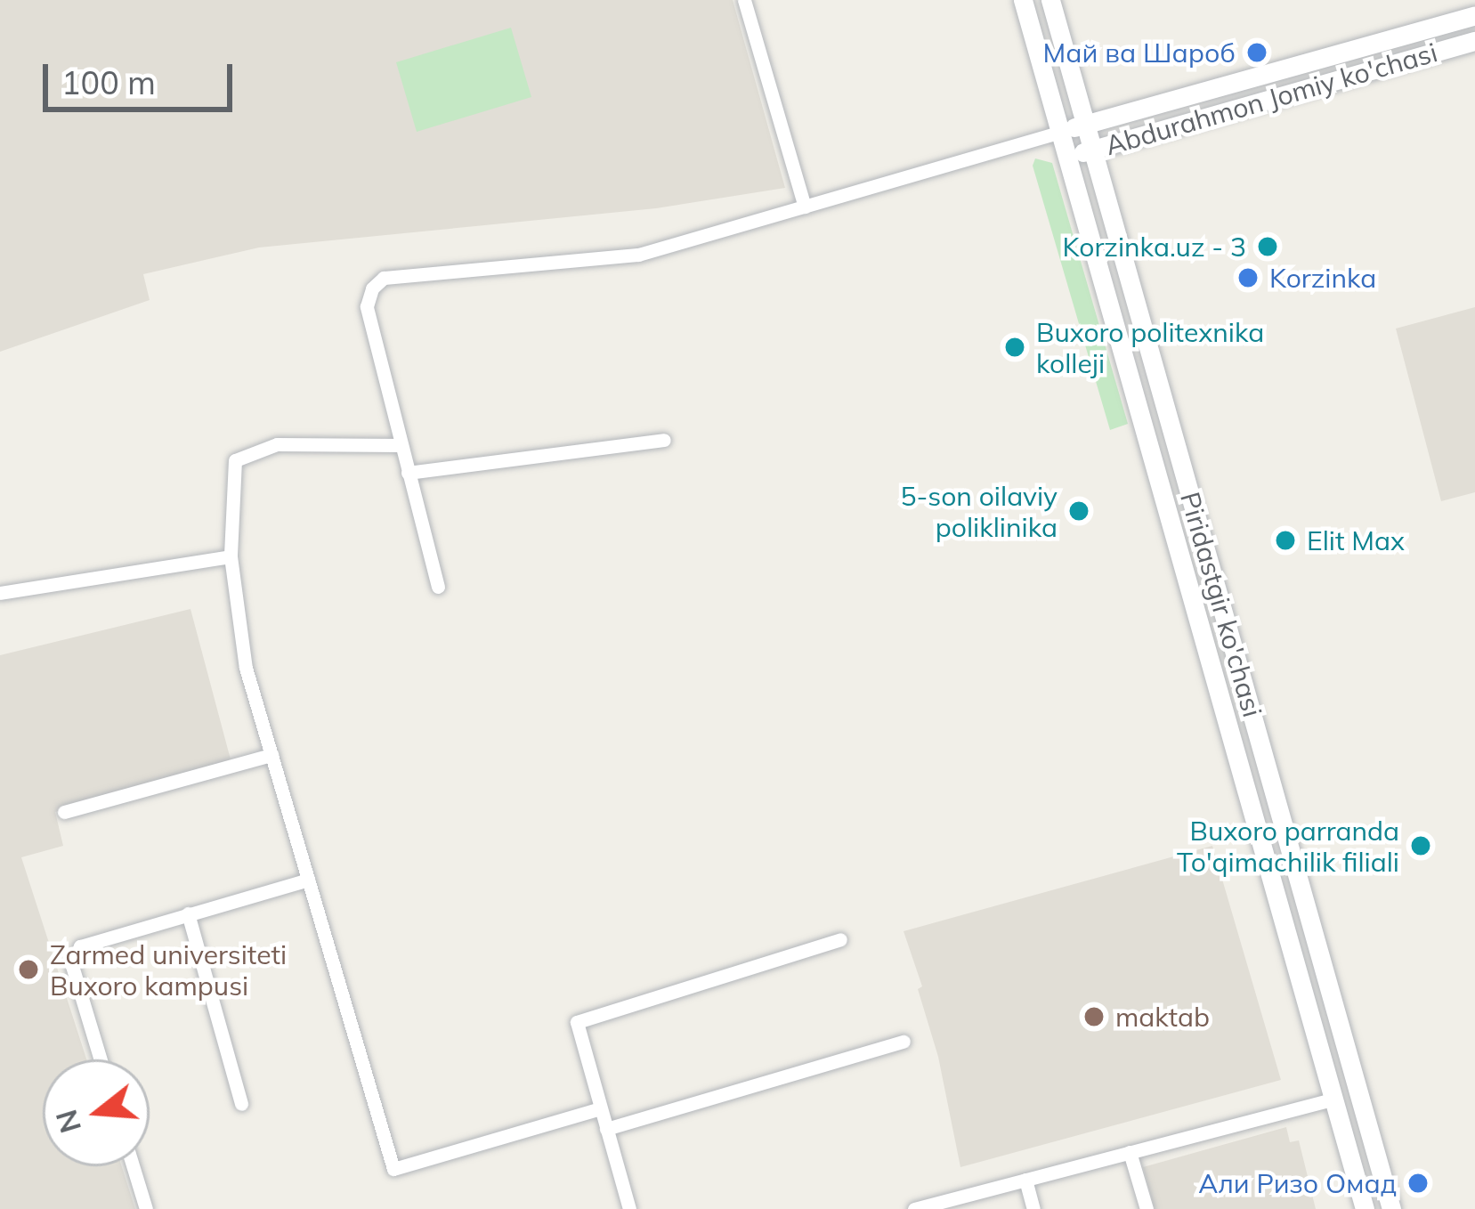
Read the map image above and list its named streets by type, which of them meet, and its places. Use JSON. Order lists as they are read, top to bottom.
{
  "streets": {
    "main road": ["Abdurahmon Jomiy ko'chasi", "Piridastgir ko'chasi"]
  },
  "crossings": [
    ["Abdurahmon Jomiy ko'chasi", "Piridastgir ko'chasi"]
  ],
  "places": [
    "Май ва Шароб",
    "Korzinka.uz - 3",
    "Korzinka",
    "Buxoro politexnika kolleji",
    "5-son oilaviy poliklinika",
    "Elit Max",
    "Buxoro parranda To'qimachilik filiali",
    "Zarmed universiteti Buxoro kampusi",
    "maktab",
    "Али Ризо Омад"
  ],
  "scale_bar": "100 m",
  "north": "left"
}
